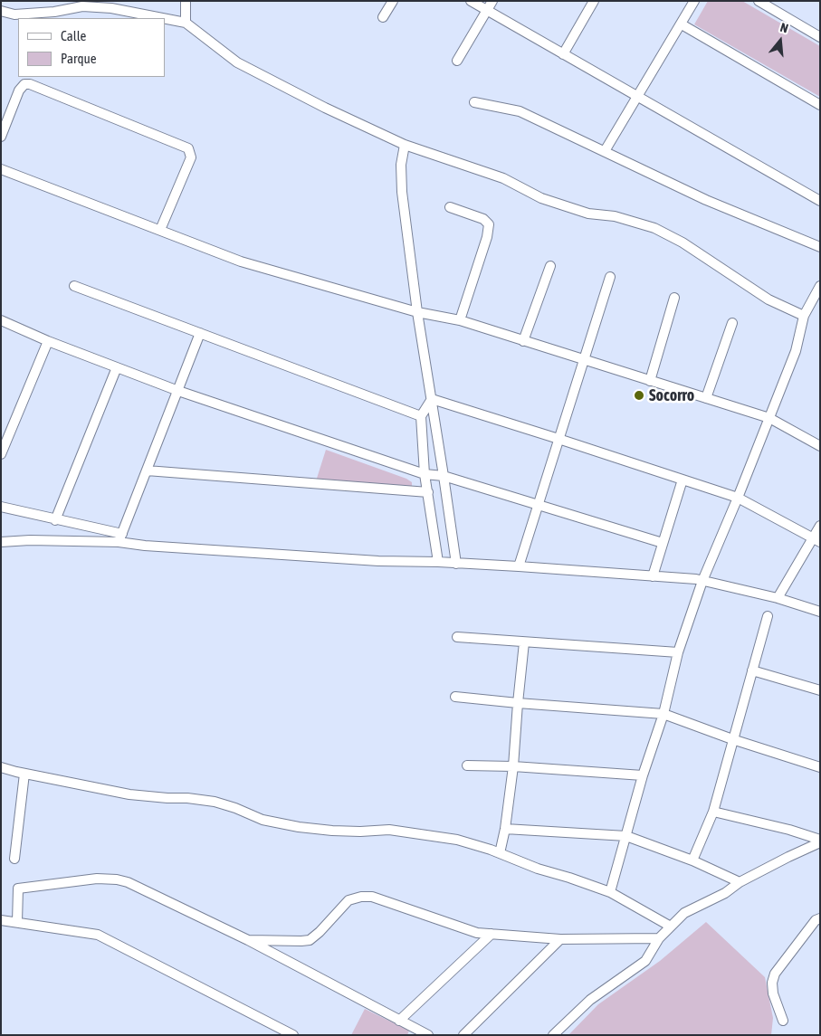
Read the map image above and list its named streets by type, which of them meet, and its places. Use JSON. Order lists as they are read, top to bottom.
{
  "places": ["Socorro"],
  "legend": ["Calle", "Parque"],
  "north": "top"
}
